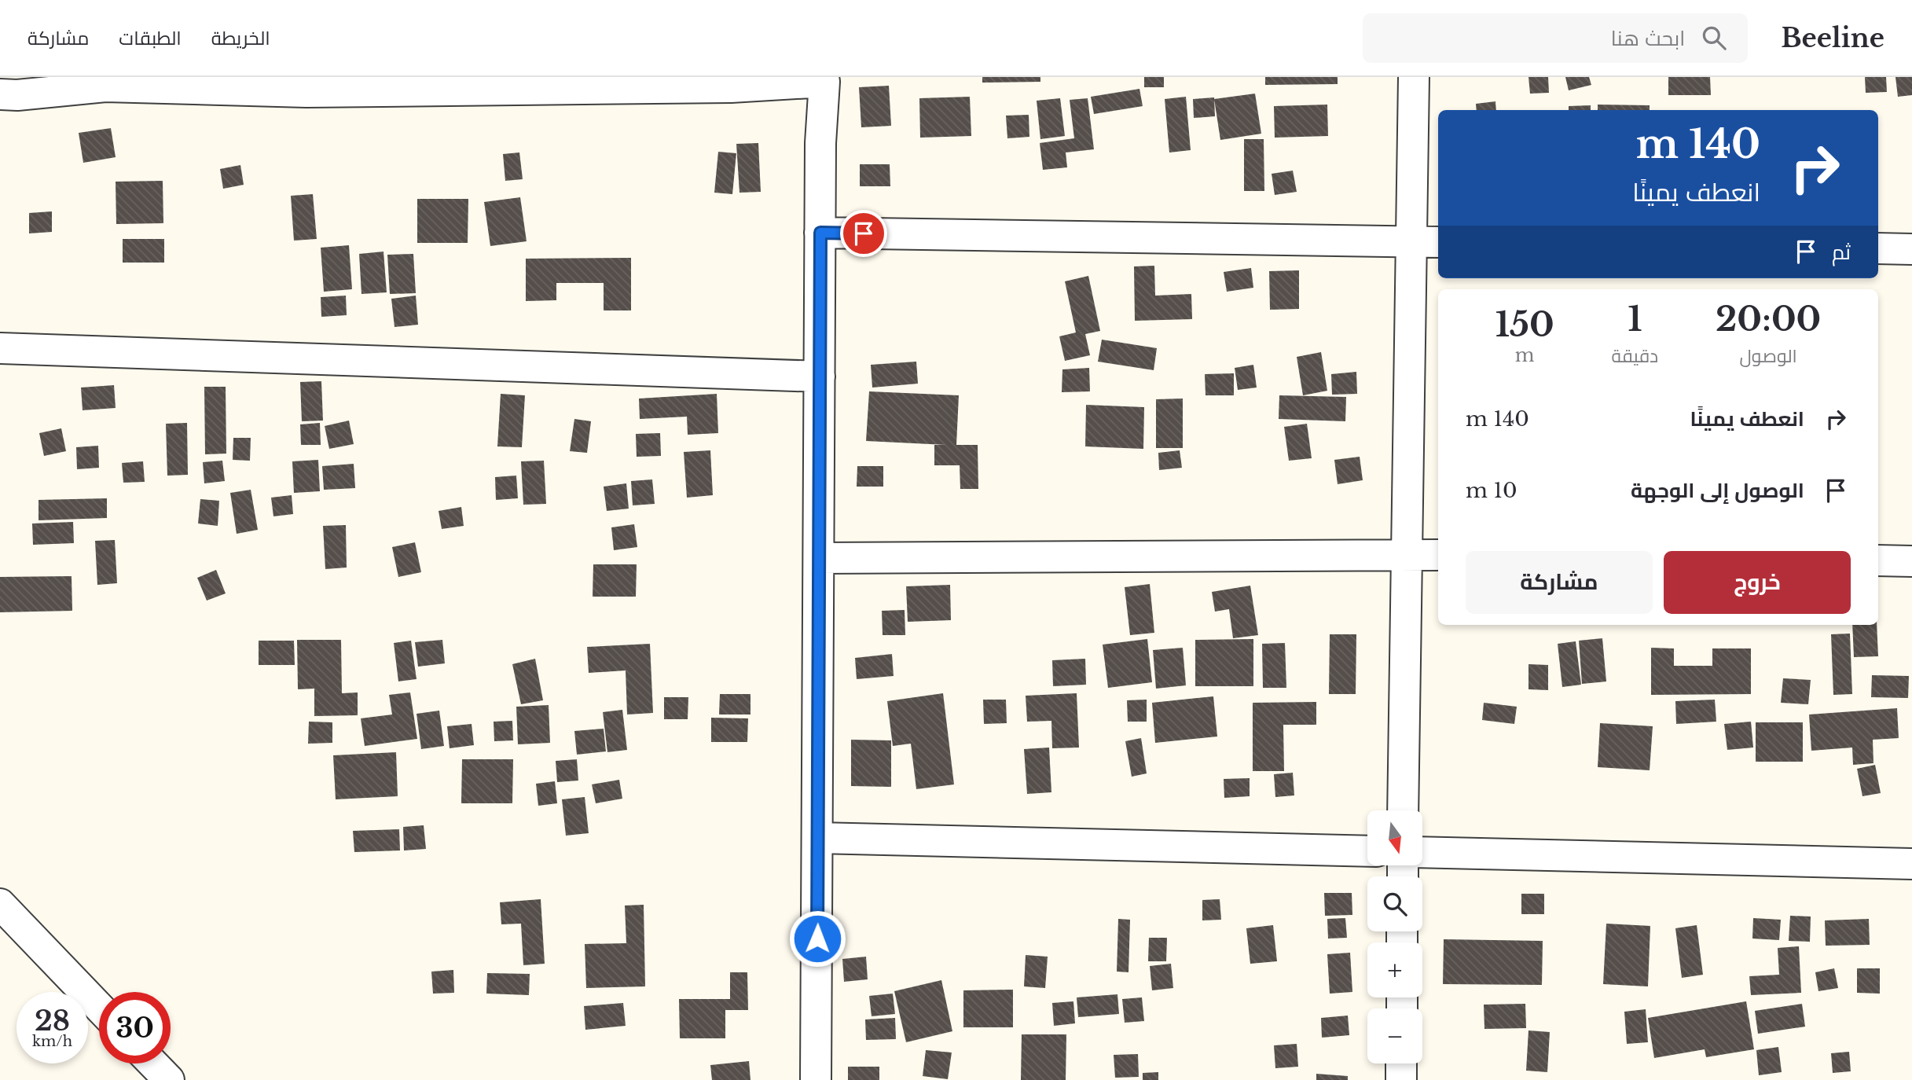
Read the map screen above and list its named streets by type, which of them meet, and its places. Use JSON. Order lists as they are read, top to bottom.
{
  "north": "bottom",
  "page": {
    "header": "Beeline",
    "search": "ابحث هنا",
    "nav": ["الخريطة", "الطبقات", "مشاركة"],
    "turn": ["140 m", "انعطف يمينًا"],
    "then": "ثم",
    "eta": [
      "20:00",
      "الوصول",
      "1",
      "دقيقة",
      "150",
      "m"
    ],
    "list": [
      {
        "name": "انعطف يمينًا",
        "value": "140 m"
      },
      {
        "name": "الوصول إلى الوجهة",
        "value": "10 m"
      }
    ],
    "buttons": ["خروج", "مشاركة"],
    "map_buttons": ["+", "−"],
    "speed": "28 km/h",
    "limit": "30"
  }
}
